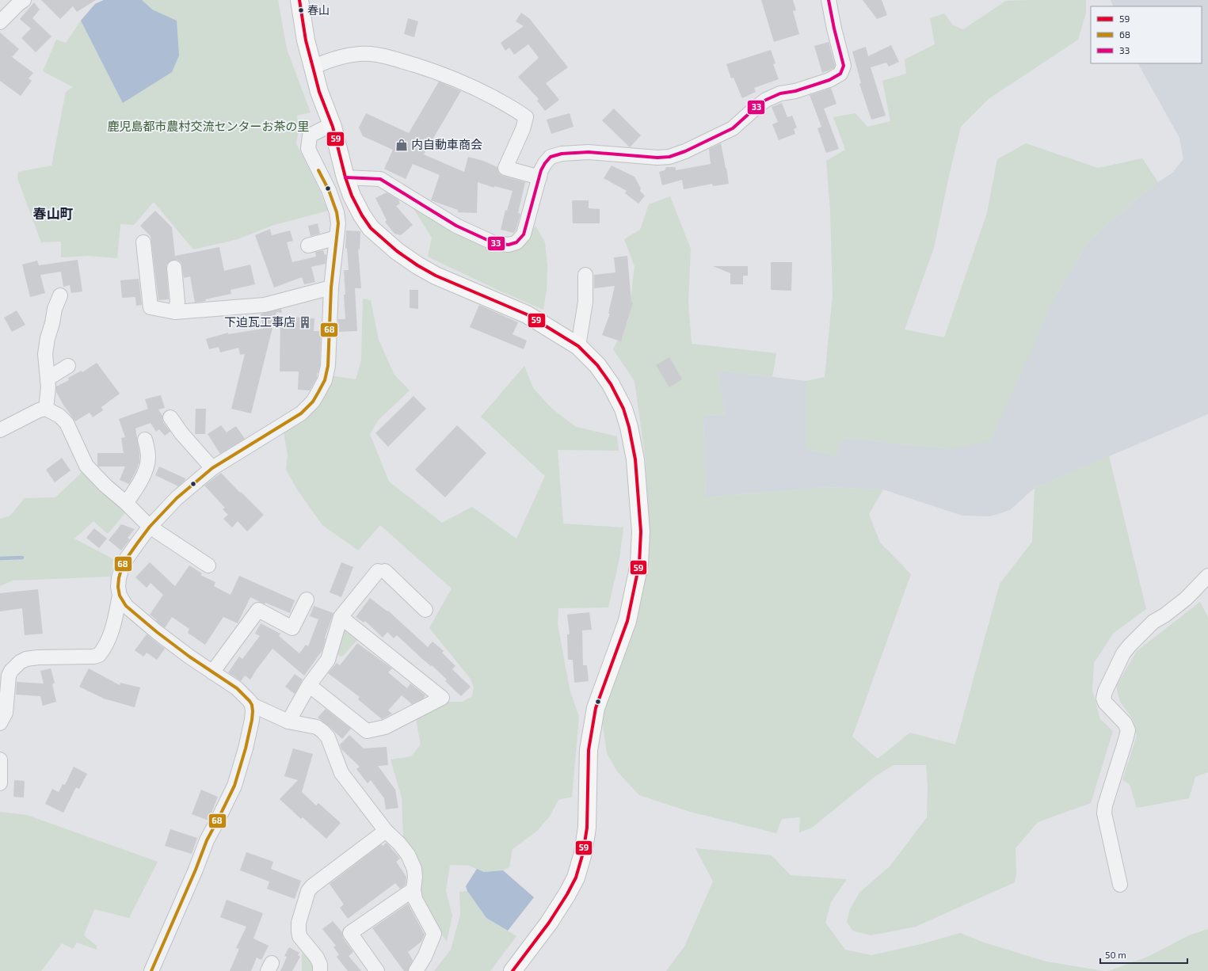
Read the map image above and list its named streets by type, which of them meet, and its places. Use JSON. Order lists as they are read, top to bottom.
{
  "districts": ["春山町"],
  "parks": ["鹿児島都市農村交流センターお茶の里"],
  "places": {
    "other": ["春山"],
    "shop": ["内自動車商会"],
    "building": ["下迫瓦工事店"]
  },
  "lines": ["transit line 59", "transit line 33", "transit line 68"],
  "legend": ["59", "68", "33"],
  "scale_bar": "50 m"
}
